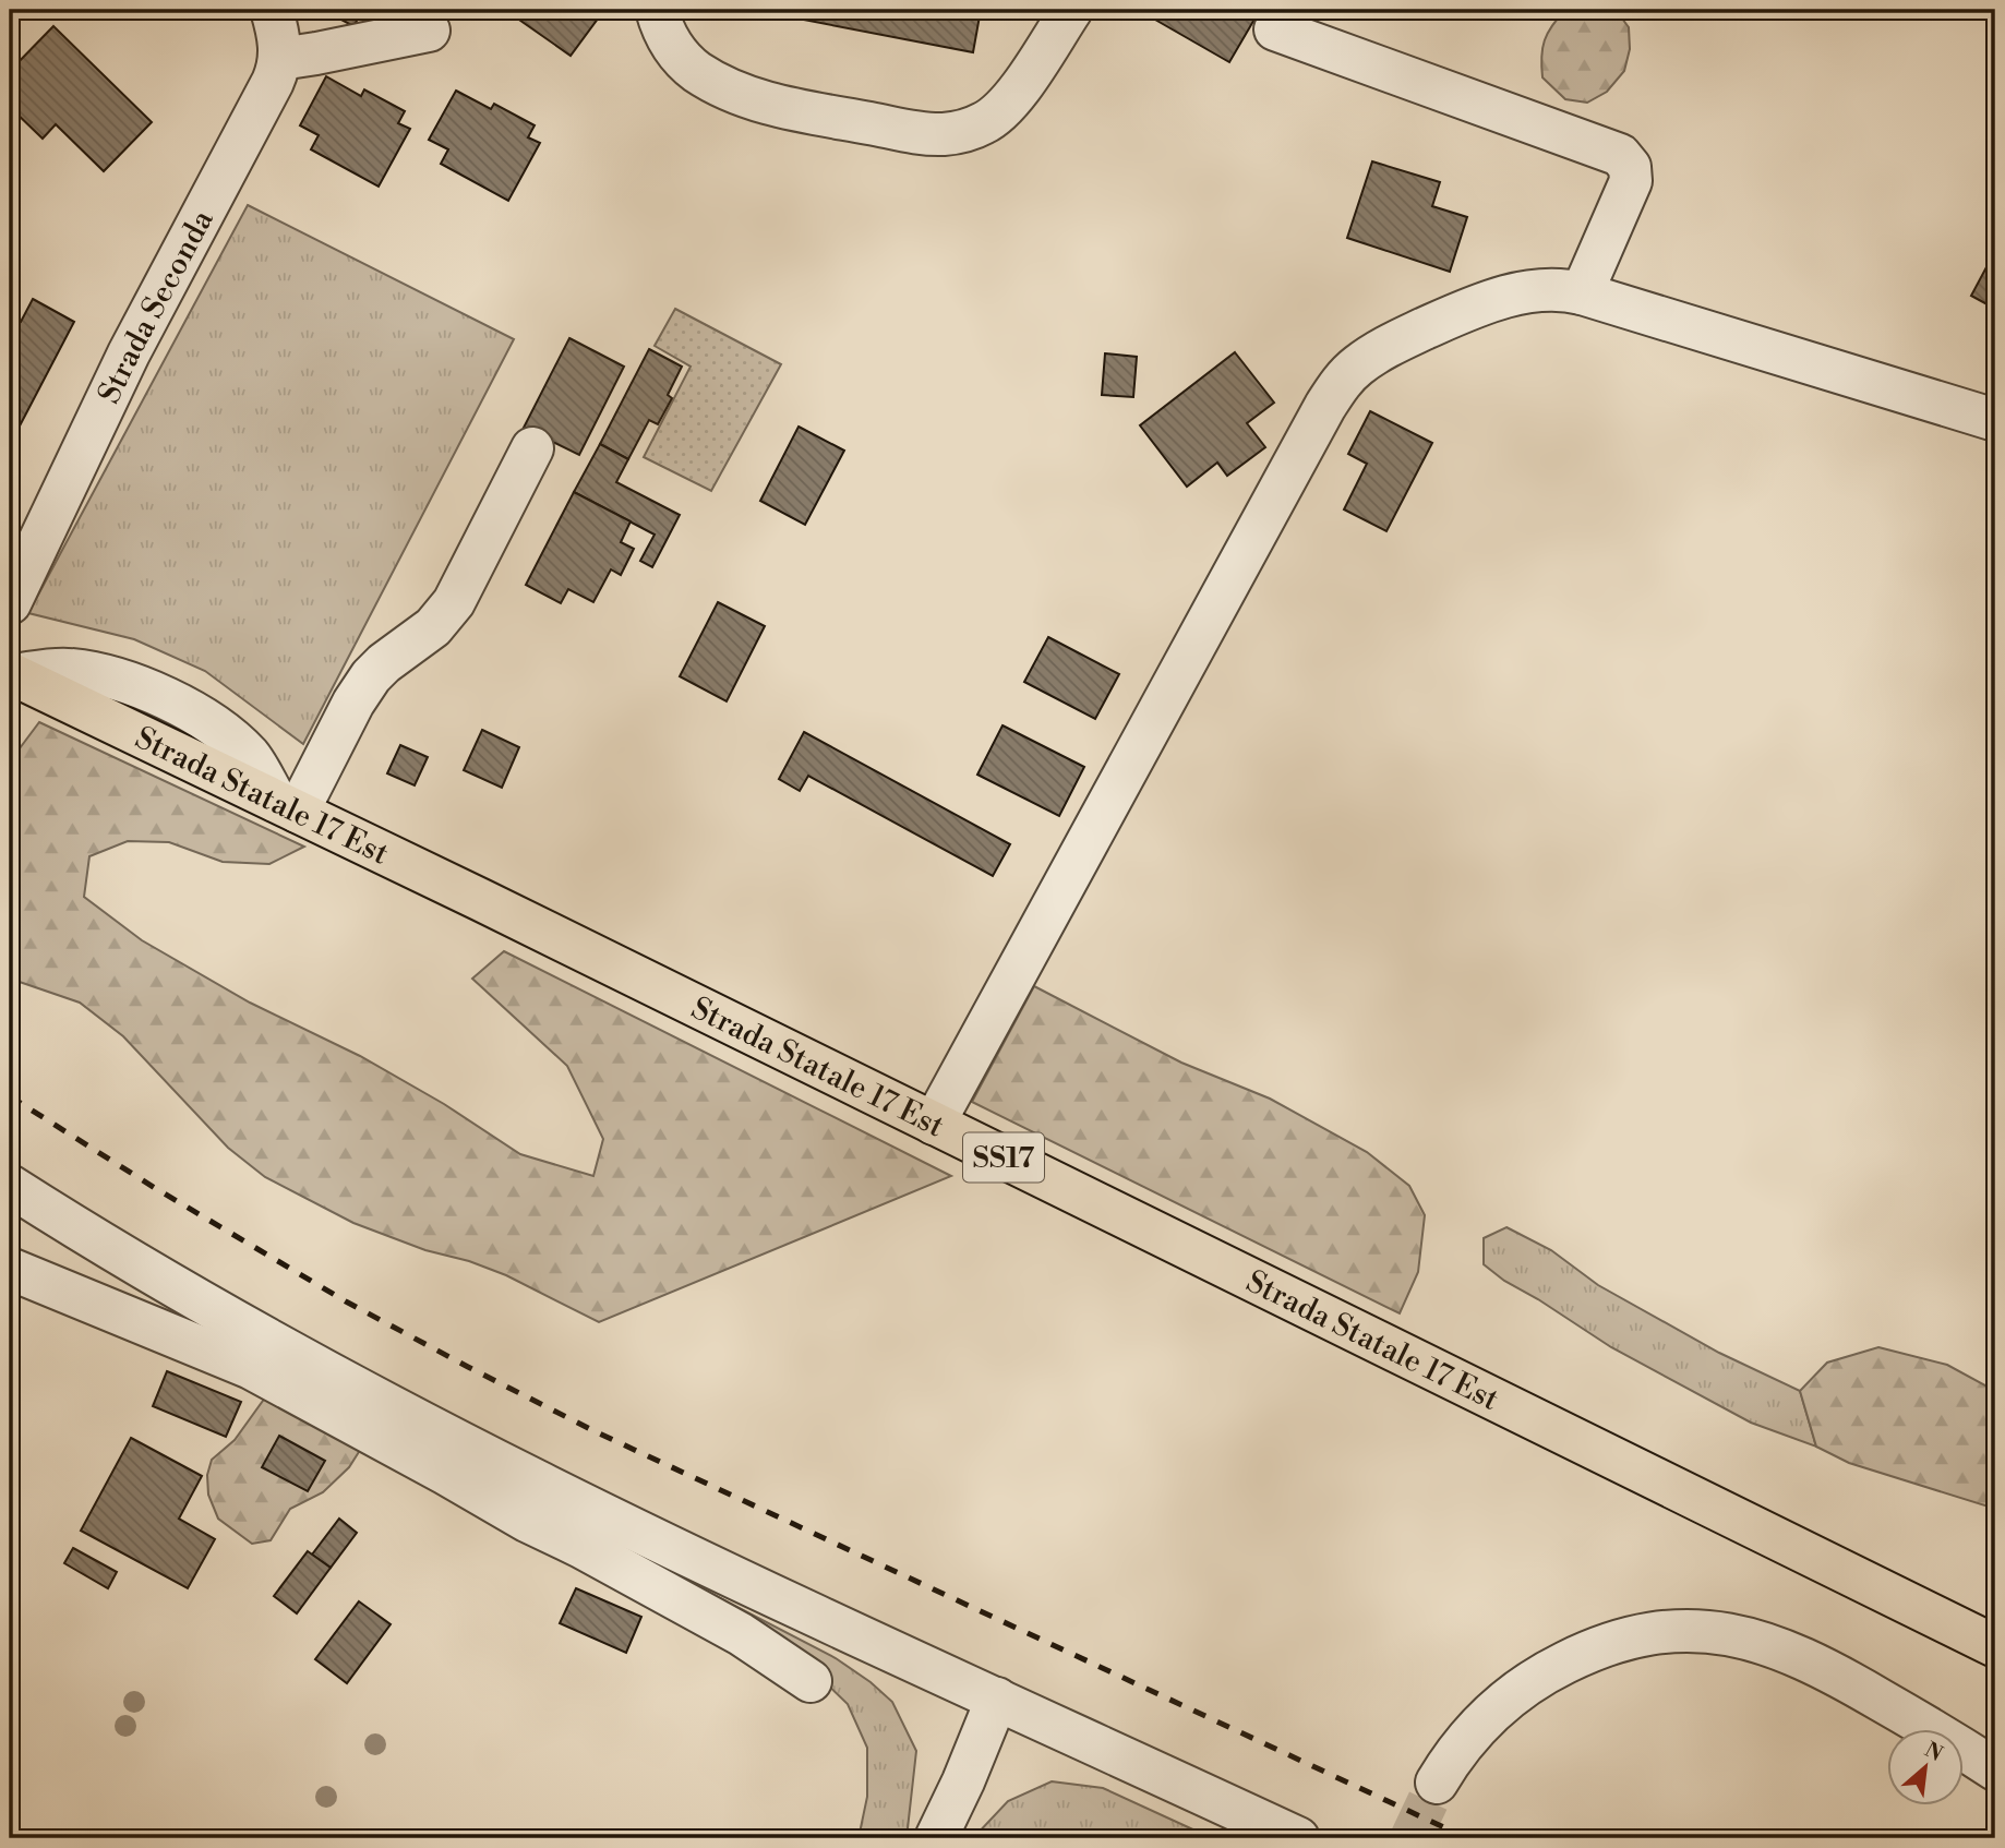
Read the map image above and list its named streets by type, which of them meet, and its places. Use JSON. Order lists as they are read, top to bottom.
{
  "streets": {
    "main road": ["Strada Statale 17 Est", "SS17"],
    "street": ["Strada Seconda"]
  },
  "north": "top right"
}
